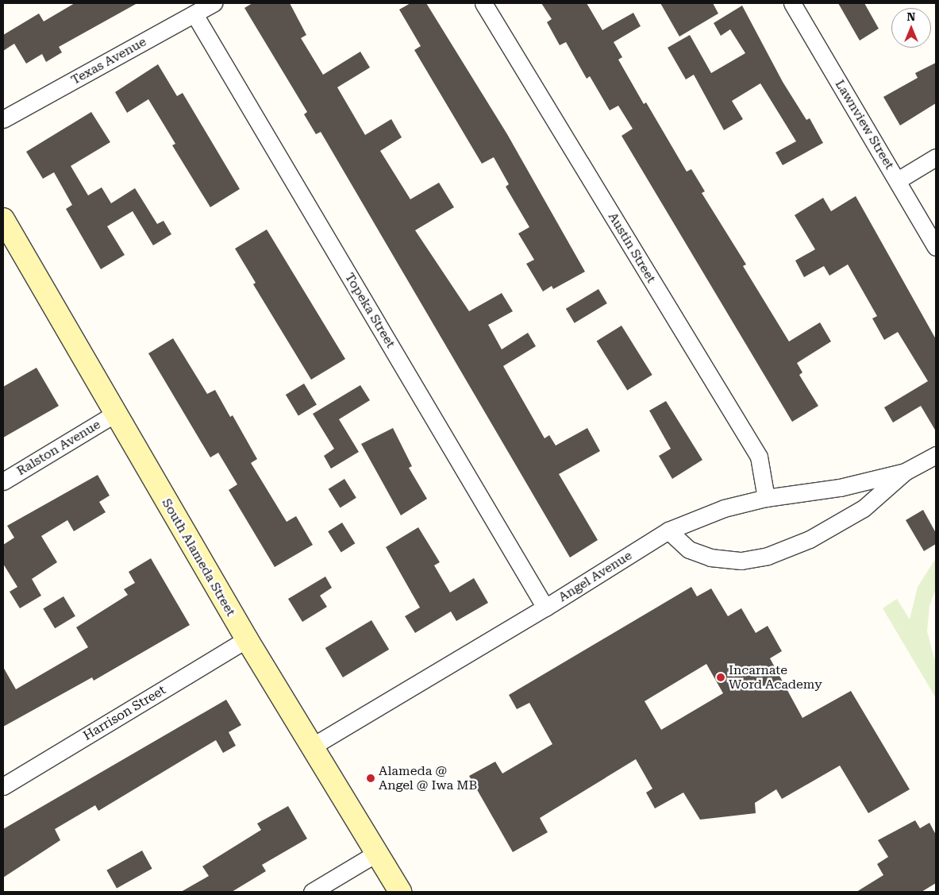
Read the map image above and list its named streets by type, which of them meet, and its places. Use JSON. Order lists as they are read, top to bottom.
{
  "streets": {
    "main road": ["South Alameda Street"],
    "street": [
      "Texas Avenue",
      "Lawnview Street",
      "Austin Street",
      "Topeka Street",
      "Ralston Avenue",
      "Angel Avenue",
      "Harrison Street"
    ]
  },
  "crossings": [
    ["Texas Avenue", "Topeka Street"],
    ["Austin Street", "Angel Avenue"],
    ["Topeka Street", "Angel Avenue"],
    ["Ralston Avenue", "South Alameda Street"],
    ["South Alameda Street", "Angel Avenue"],
    ["South Alameda Street", "Harrison Street"]
  ],
  "places": ["Incarnate Word Academy", "Alameda @ Angel @ Iwa MB"],
  "north": "top"
}
